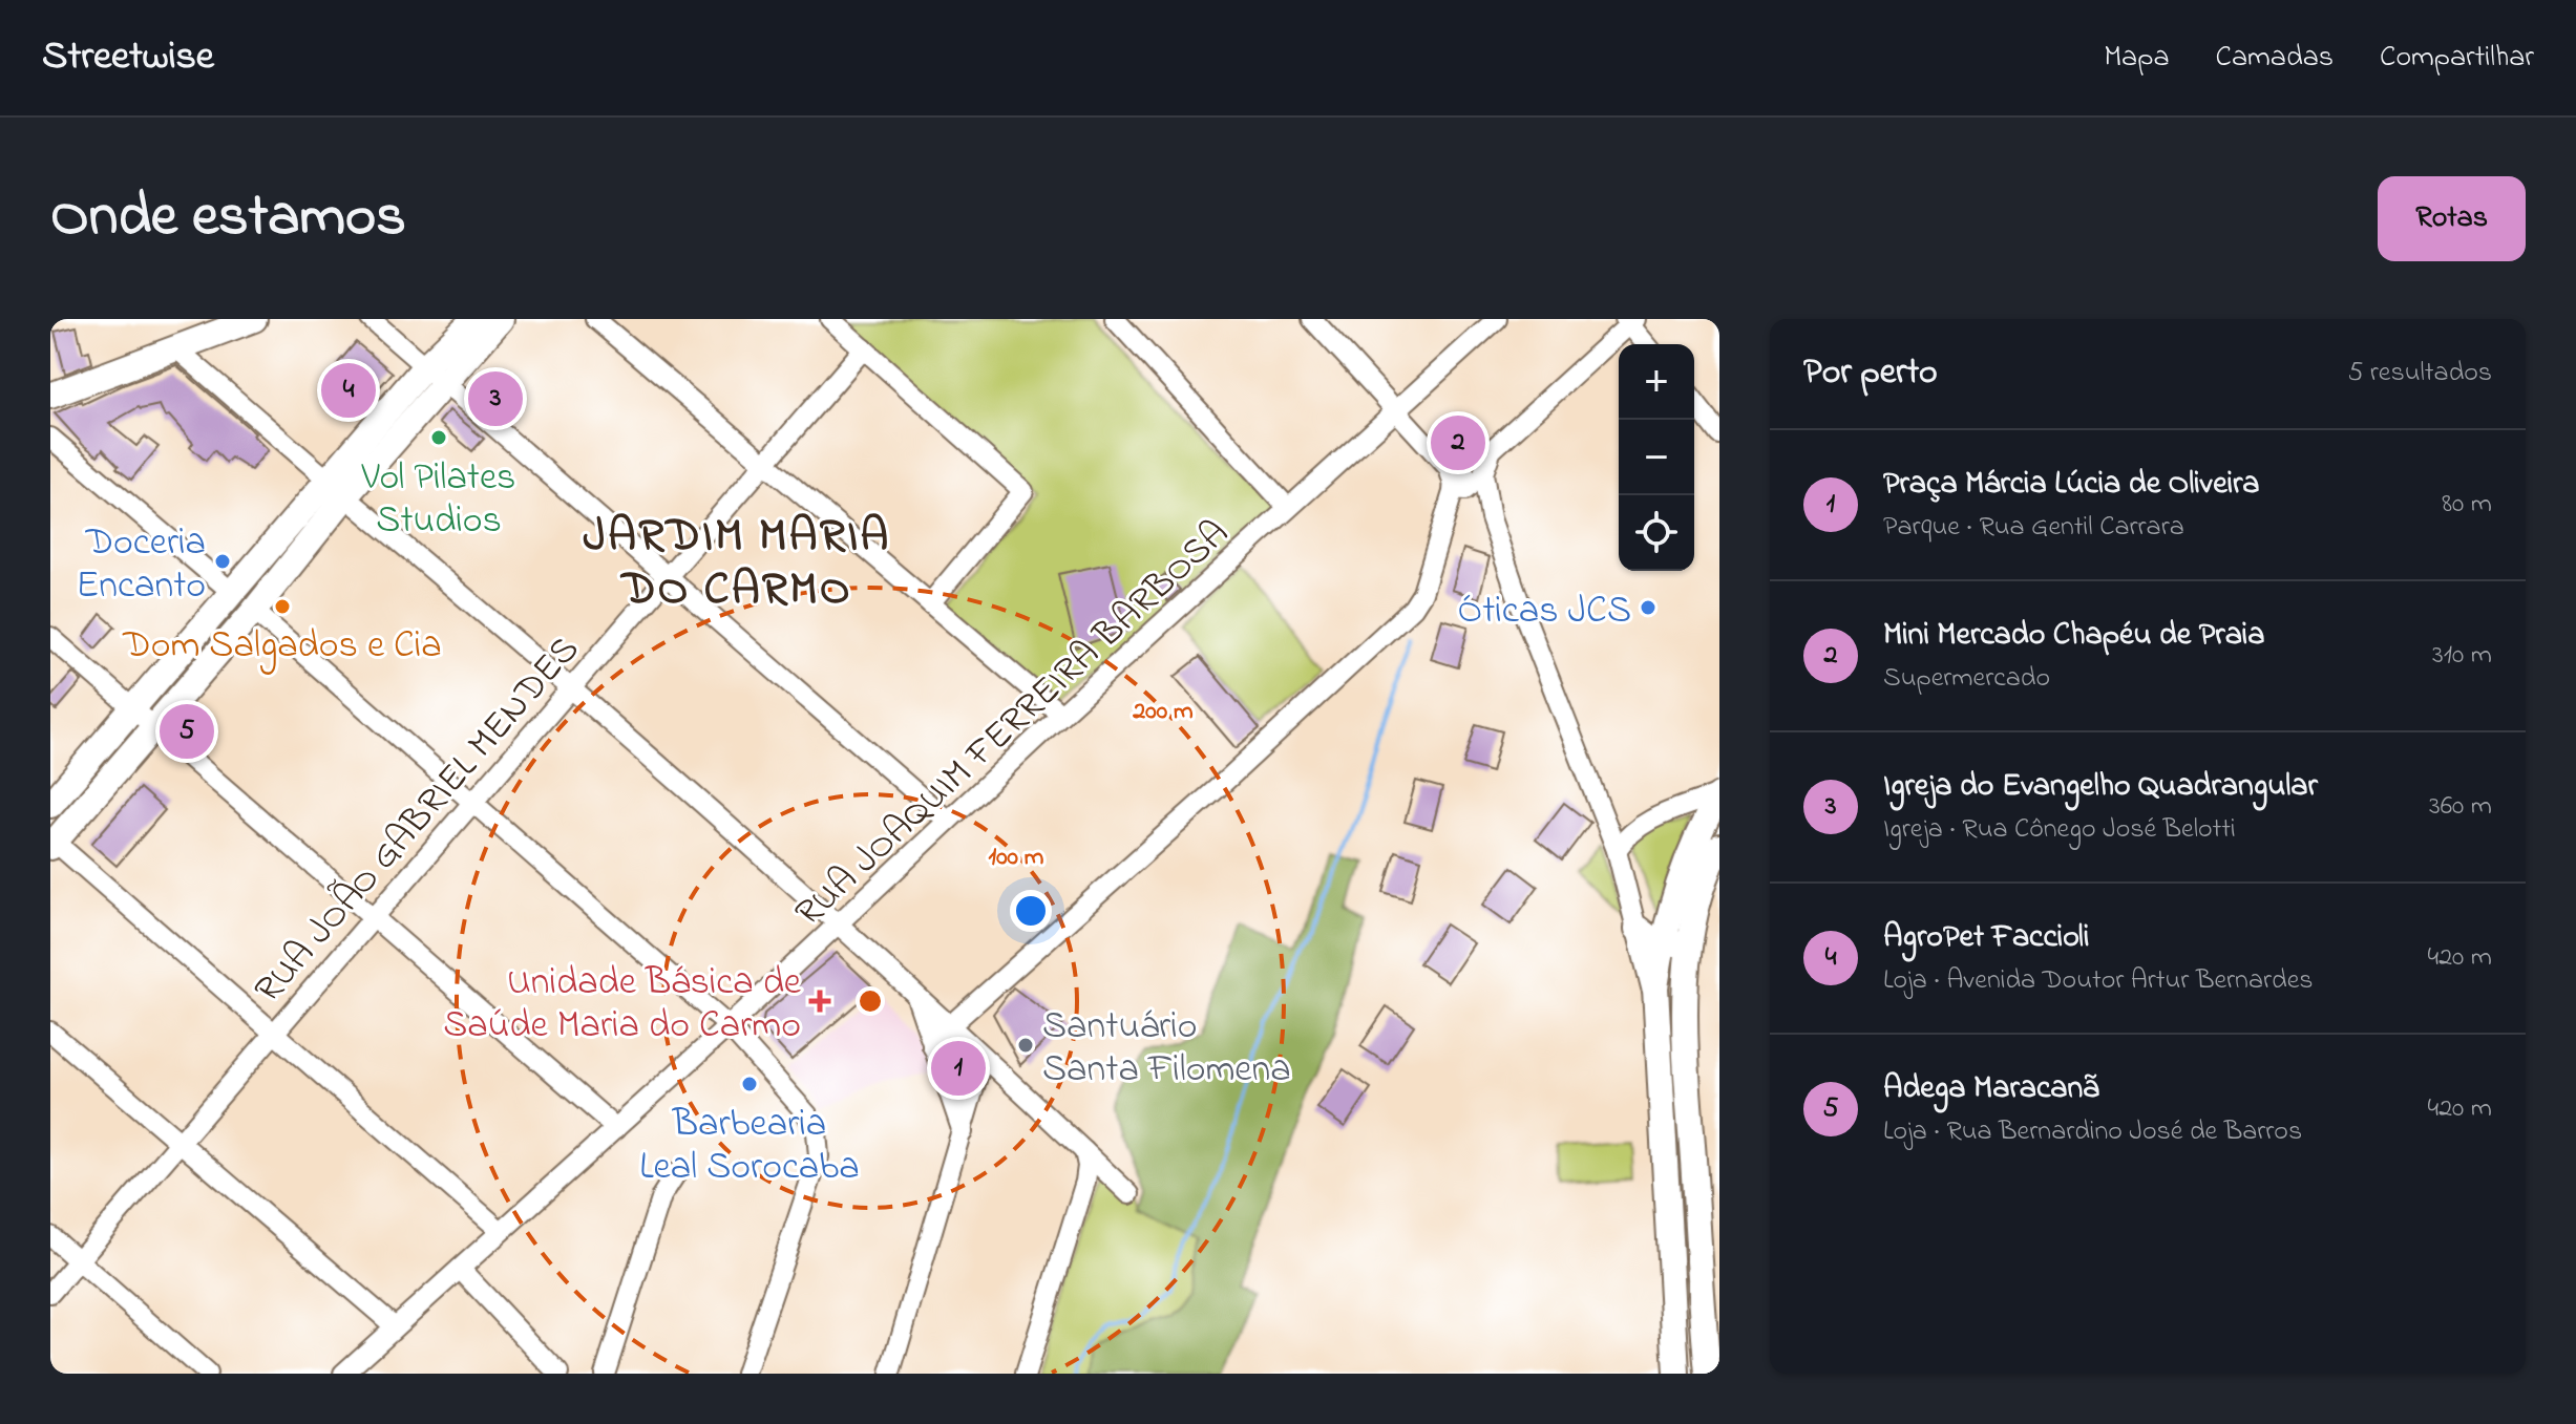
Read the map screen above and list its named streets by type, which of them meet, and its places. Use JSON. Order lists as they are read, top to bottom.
{
  "streets": {
    "street": ["RUA JOAQUIM FERREIRA BARBOSA", "RUA JOÃO GABRIEL MENDES"]
  },
  "districts": ["JARDIM MARIA DO CARMO"],
  "places": {
    "other": [
      "Vol Pilates Studios",
      "Doceria Encanto",
      "Dom Salgados e Cia",
      "Óticas JCS",
      "Santuário Santa Filomena",
      "Barbearia Leal Sorocaba"
    ],
    "health": ["Unidade Básica de Saúde Maria do Carmo"]
  },
  "page": {
    "header": "Streetwise",
    "nav": ["Mapa", "Camadas", "Compartilhar"],
    "title": "Onde estamos",
    "buttons": "Rotas",
    "heading": ["Por perto", "5 resultados"],
    "map_buttons": ["+", "−"],
    "pins": [
      "4",
      "3",
      "2",
      "5",
      "1"
    ],
    "list": [
      {
        "mark": "1",
        "name": "Praça Márcia Lúcia de Oliveira",
        "note": "Parque · Rua Gentil Carrara",
        "value": "80 m"
      },
      {
        "mark": "2",
        "name": "Mini Mercado Chapéu de Praia",
        "note": "Supermercado",
        "value": "310 m"
      },
      {
        "mark": "3",
        "name": "Igreja do Evangelho Quadrangular",
        "note": "Igreja · Rua Cônego José Belotti",
        "value": "360 m"
      },
      {
        "mark": "4",
        "name": "AgroPet Faccioli",
        "note": "Loja · Avenida Doutor Artur Bernardes",
        "value": "420 m"
      },
      {
        "mark": "5",
        "name": "Adega Maracanã",
        "note": "Loja · Rua Bernardino José de Barros",
        "value": "420 m"
      }
    ]
  },
  "rings": ["200 m", "100 m"]
}
